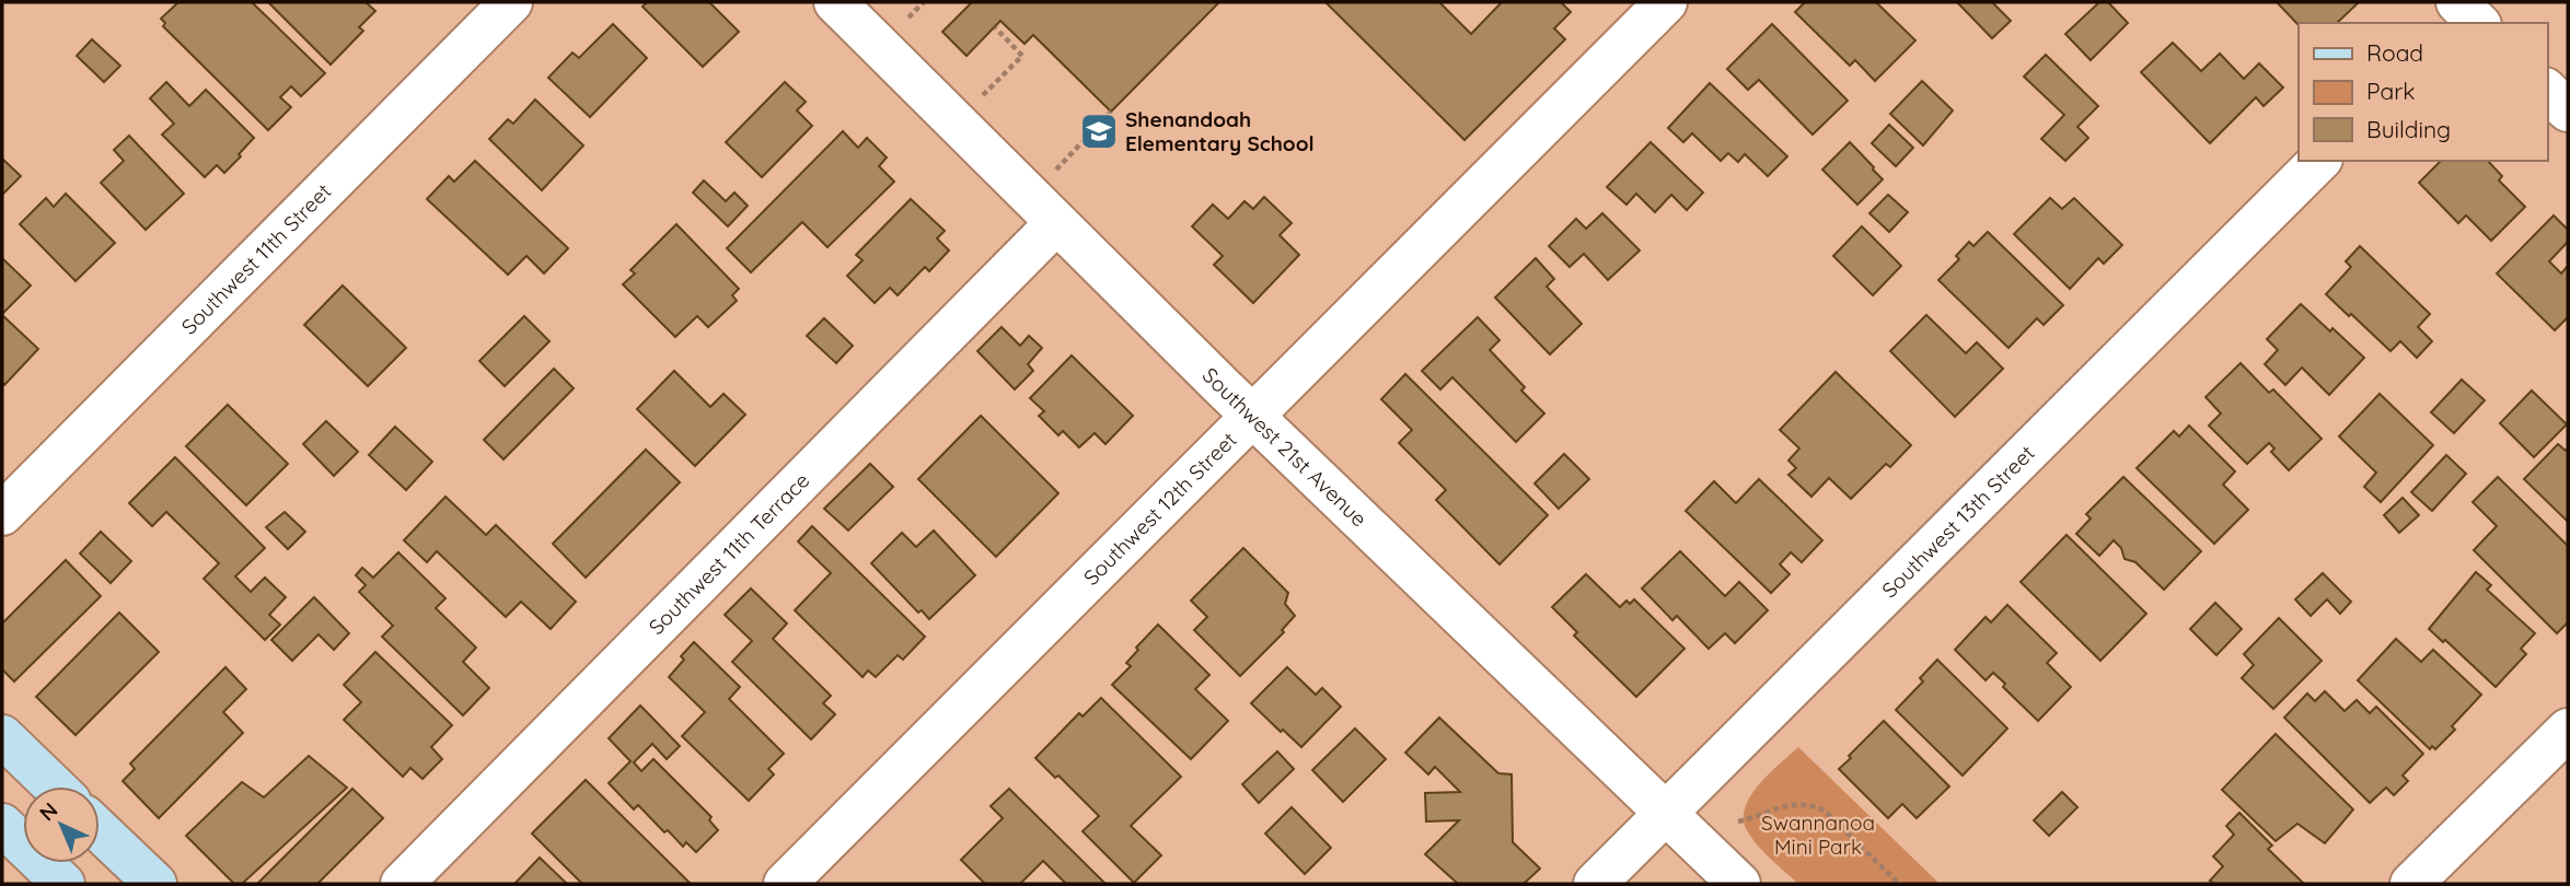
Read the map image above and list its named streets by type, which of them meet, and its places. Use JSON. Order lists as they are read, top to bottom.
{
  "streets": {
    "street": [
      "Southwest 11th Street",
      "Southwest 21st Avenue",
      "Southwest 12th Street",
      "Southwest 13th Street",
      "Southwest 11th Terrace"
    ]
  },
  "crossings": [
    ["Southwest 21st Avenue", "Southwest 12th Street"],
    ["Southwest 21st Avenue", "Southwest 13th Street"],
    ["Southwest 21st Avenue", "Southwest 11th Terrace"]
  ],
  "parks": ["Swannanoa Mini Park"],
  "places": {
    "school or university": ["Shenandoah Elementary School"]
  },
  "legend": ["Road", "Park", "Building"],
  "north": "top left"
}
